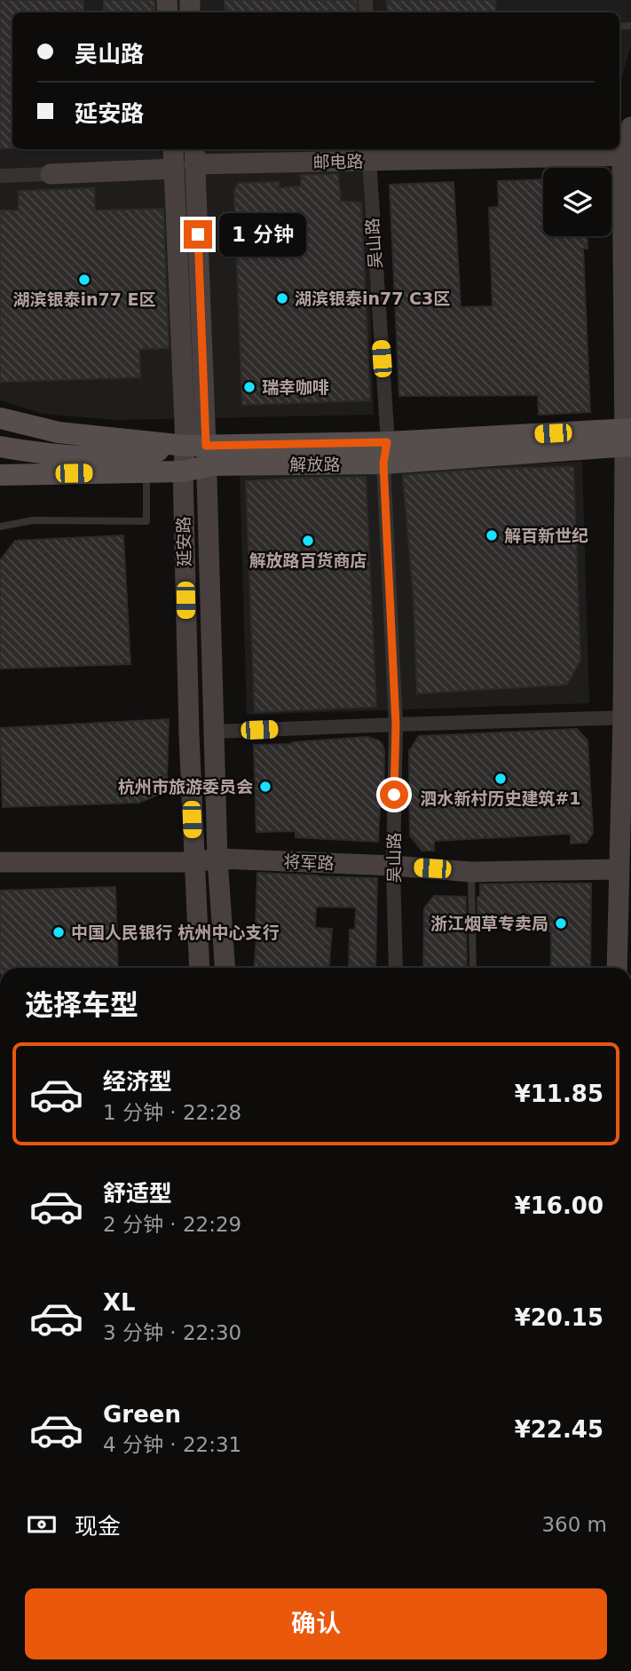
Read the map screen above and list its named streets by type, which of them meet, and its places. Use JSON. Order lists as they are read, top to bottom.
{
  "streets": {
    "main road": [
      "邮电路",
      "解放路",
      "延安路",
      "将军路"
    ],
    "street": ["吴山路"]
  },
  "crossings": [
    ["邮电路", "吴山路"],
    ["邮电路", "延安路"],
    ["吴山路", "解放路"],
    ["吴山路", "将军路"],
    ["解放路", "延安路"],
    ["延安路", "将军路"]
  ],
  "places": [
    "湖滨银泰in77 E区",
    "湖滨银泰in77 C3区",
    "瑞幸咖啡",
    "解百新世纪",
    "解放路百货商店",
    "泗水新村历史建筑#1",
    "杭州市旅游委员会",
    "浙江烟草专卖局",
    "中国人民银行 杭州中心支行"
  ],
  "page": {
    "banner": ["吴山路", "延安路"],
    "bubble": "1 分钟",
    "heading": "选择车型",
    "list": [
      {
        "name": "经济型",
        "note": "1 分钟 · 22:28",
        "value": "¥11.85"
      },
      {
        "name": "舒适型",
        "note": "2 分钟 · 22:29",
        "value": "¥16.00"
      },
      {
        "name": "XL",
        "note": "3 分钟 · 22:30",
        "value": "¥20.15"
      },
      {
        "name": "Green",
        "note": "4 分钟 · 22:31",
        "value": "¥22.45"
      }
    ],
    "pay": ["现金", "360 m"],
    "buttons": "确认"
  }
}
